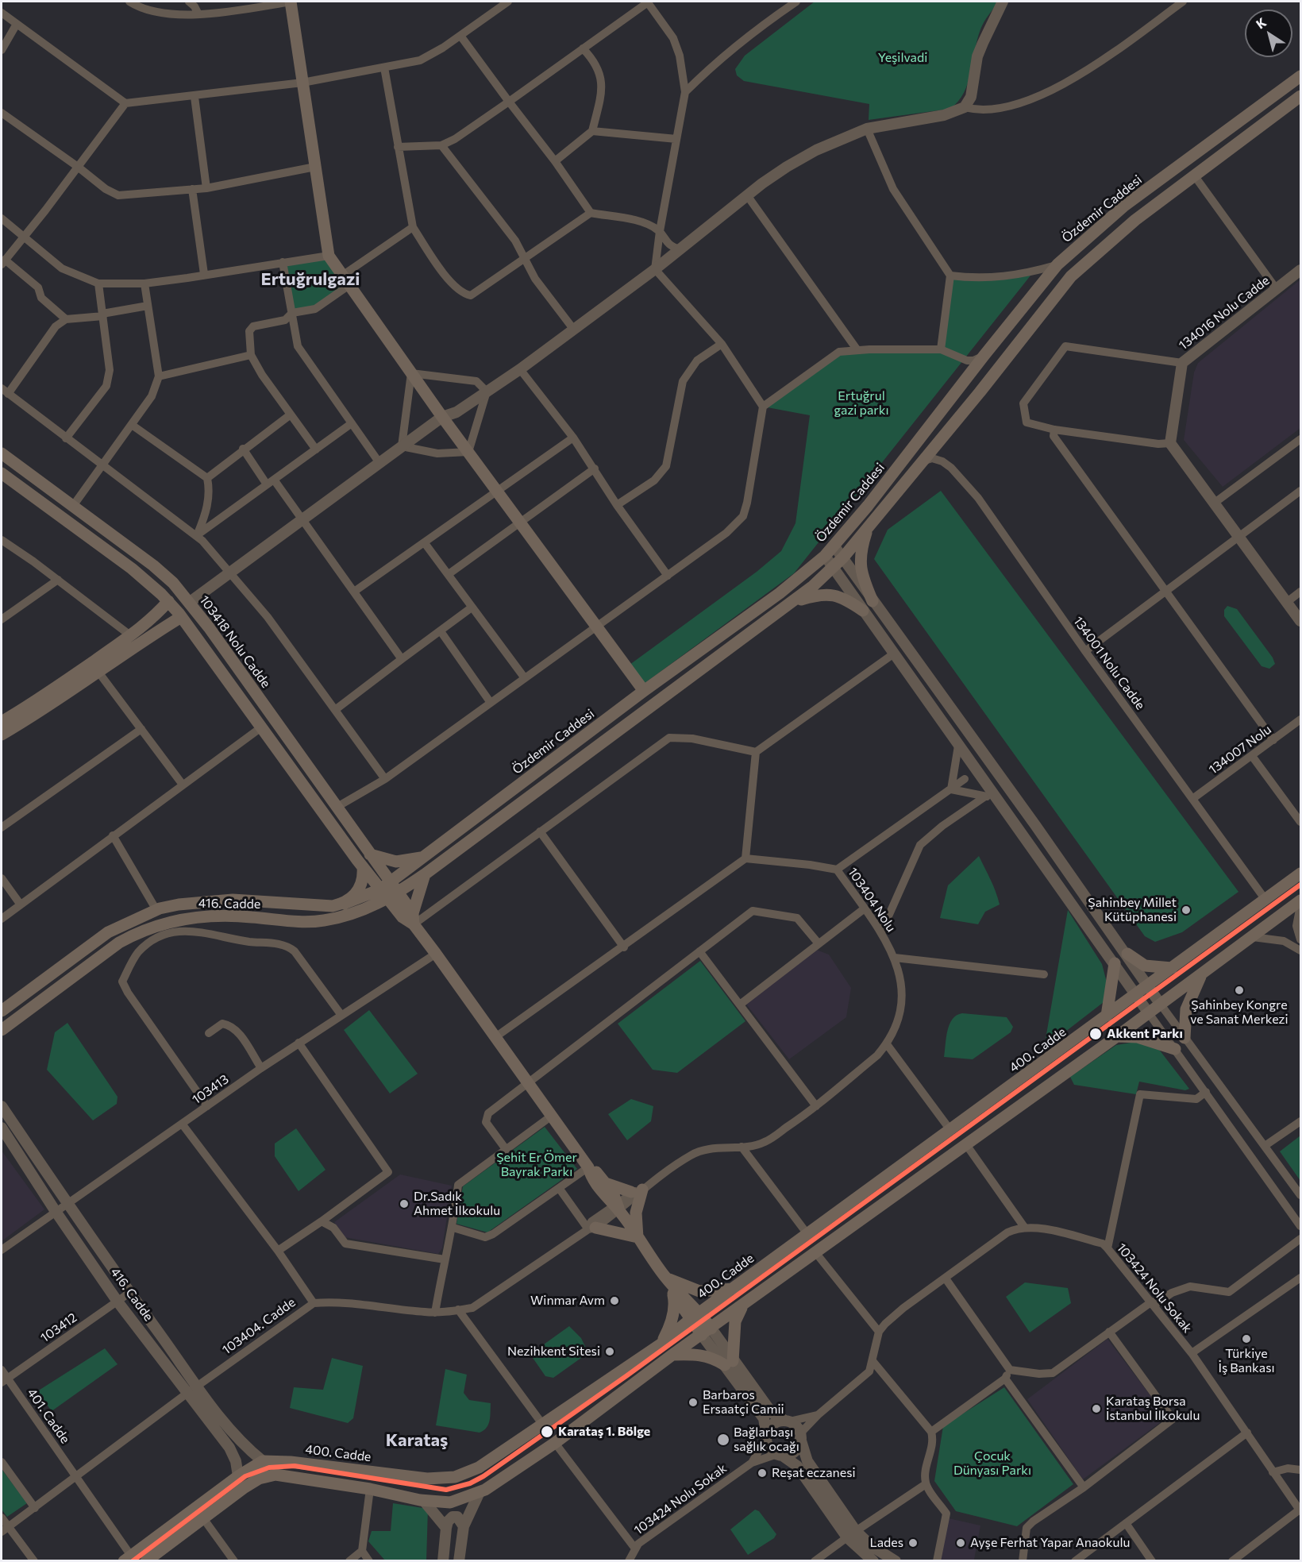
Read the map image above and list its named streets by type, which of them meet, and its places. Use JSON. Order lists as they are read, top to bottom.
{
  "streets": {
    "main road": [
      "Özdemir Caddesi",
      "103418 Nolu Cadde",
      "416. Cadde",
      "400. Cadde"
    ],
    "street": [
      "134016 Nolu Cadde",
      "134001 Nolu Cadde",
      "134007 Nolu",
      "103404 Nolu",
      "103413",
      "103424 Nolu Sokak",
      "103404. Cadde",
      "103412",
      "401. Cadde"
    ]
  },
  "crossings": [
    ["Özdemir Caddesi", "103418 Nolu Cadde"],
    ["Özdemir Caddesi", "416. Cadde"],
    ["103418 Nolu Cadde", "416. Cadde"],
    ["134001 Nolu Cadde", "134007 Nolu"],
    ["134001 Nolu Cadde", "400. Cadde"],
    ["103404 Nolu", "400. Cadde"],
    ["103404 Nolu", "103404. Cadde"],
    ["416. Cadde", "103413"],
    ["416. Cadde", "103404. Cadde"],
    ["416. Cadde", "103412"],
    ["400. Cadde", "103404. Cadde"],
    ["103404. Cadde", "401. Cadde"],
    ["103412", "401. Cadde"]
  ],
  "districts": ["Ertuğrulgazi", "Karataş"],
  "parks": [
    "Yeşilvadi",
    "Ertuğrul gazi parkı",
    "Şehit Er Ömer Bayrak Parkı",
    "Çocuk Dünyası Parkı"
  ],
  "places": [
    "Şahinbey Millet Kütüphanesi",
    "Şahinbey Kongre ve Sanat Merkezi",
    "Akkent Parkı",
    "Dr.Sadık Ahmet İlkokulu",
    "Winmar Avm",
    "Türkiye İş Bankası",
    "Nezihkent Sitesi",
    "Barbaros Ersaatçi Camii",
    "Karataş Borsa İstanbul İlkokulu",
    "Karataş 1. Bölge",
    "Bağlarbaşı sağlık ocağı",
    "Reşat eczanesi",
    "Lades",
    "Ayşe Ferhat Yapar Anaokulu"
  ],
  "north": "top left"
}
